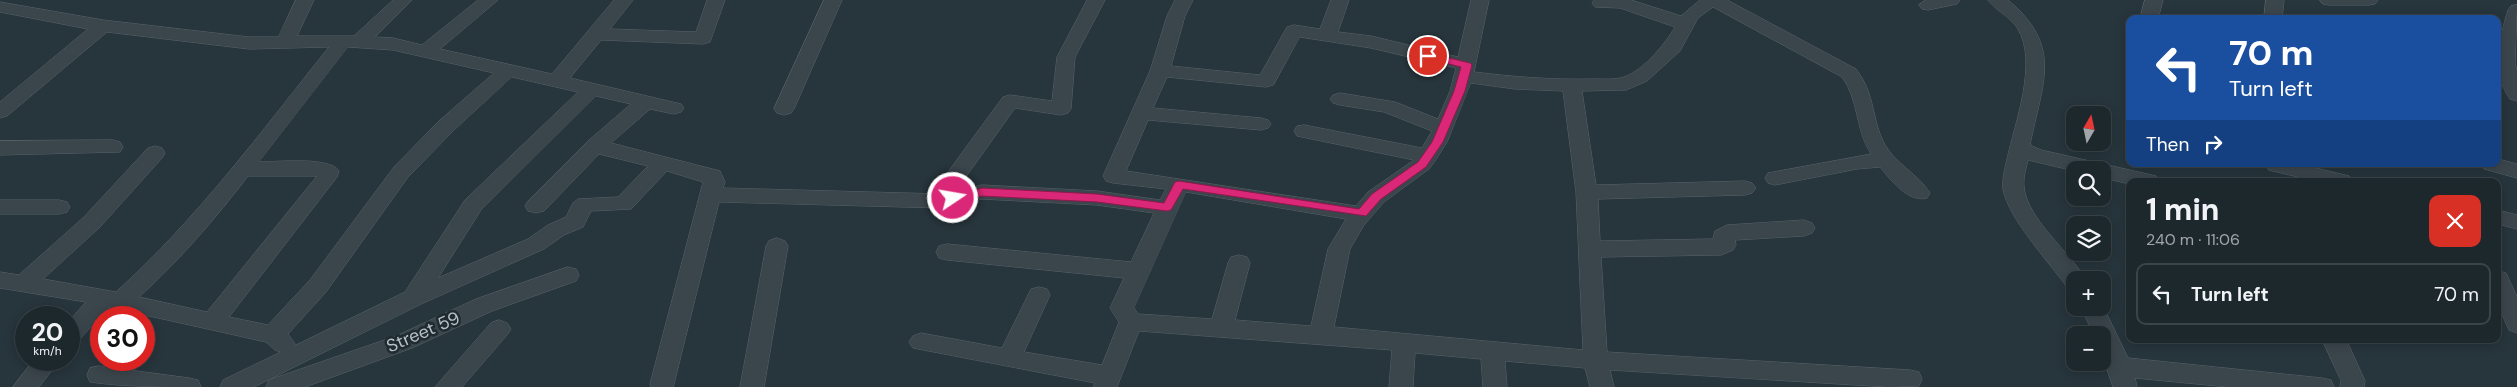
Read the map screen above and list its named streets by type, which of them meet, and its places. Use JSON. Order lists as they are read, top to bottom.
{
  "streets": {
    "street": ["Street 59"]
  },
  "north": "top",
  "page": {
    "turn": ["70 m", "Turn left"],
    "map_buttons": ["+", "−"],
    "then": "Then",
    "heading": ["1 min", "240 m · 11:06"],
    "list": [
      {
        "name": "Turn left",
        "value": "70 m"
      }
    ],
    "speed": "20 km/h",
    "limit": "30"
  }
}
